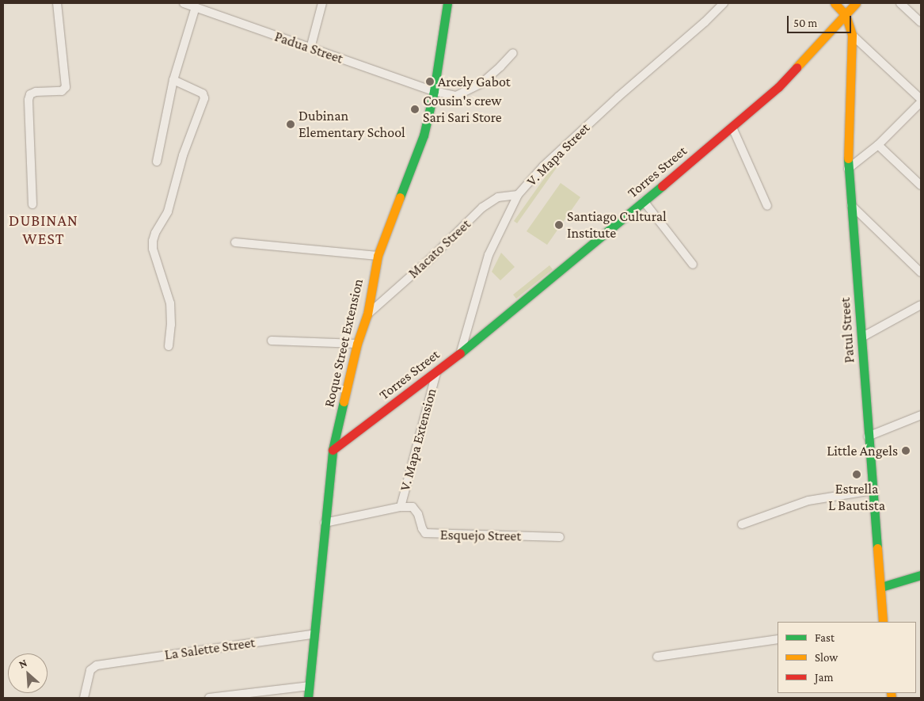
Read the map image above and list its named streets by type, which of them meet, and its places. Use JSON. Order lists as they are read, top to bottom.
{
  "streets": {
    "street": [
      "Padua Street",
      "V. Mapa Street",
      "Torres Street",
      "Macato Street",
      "Patul Street",
      "Roque Street Extension",
      "V. Mapa Extension",
      "Esquejo Street",
      "La Salette Street"
    ]
  },
  "crossings": [
    ["Padua Street", "Roque Street Extension"],
    ["V. Mapa Street", "Torres Street"],
    ["V. Mapa Street", "Macato Street"],
    ["Torres Street", "Patul Street"],
    ["Torres Street", "Roque Street Extension"],
    ["Torres Street", "V. Mapa Extension"],
    ["Macato Street", "Roque Street Extension"],
    ["Roque Street Extension", "La Salette Street"],
    ["V. Mapa Extension", "Esquejo Street"]
  ],
  "districts": ["DUBINAN WEST"],
  "places": [
    "Arcely Gabot",
    "Cousin's crew Sari Sari Store",
    "Dubinan Elementary School",
    "Santiago Cultural Institute",
    "Little Angels",
    "Estrella L Bautista"
  ],
  "legend": ["Fast", "Slow", "Jam"],
  "scale_bar": "50 m",
  "north": "top left"
}
